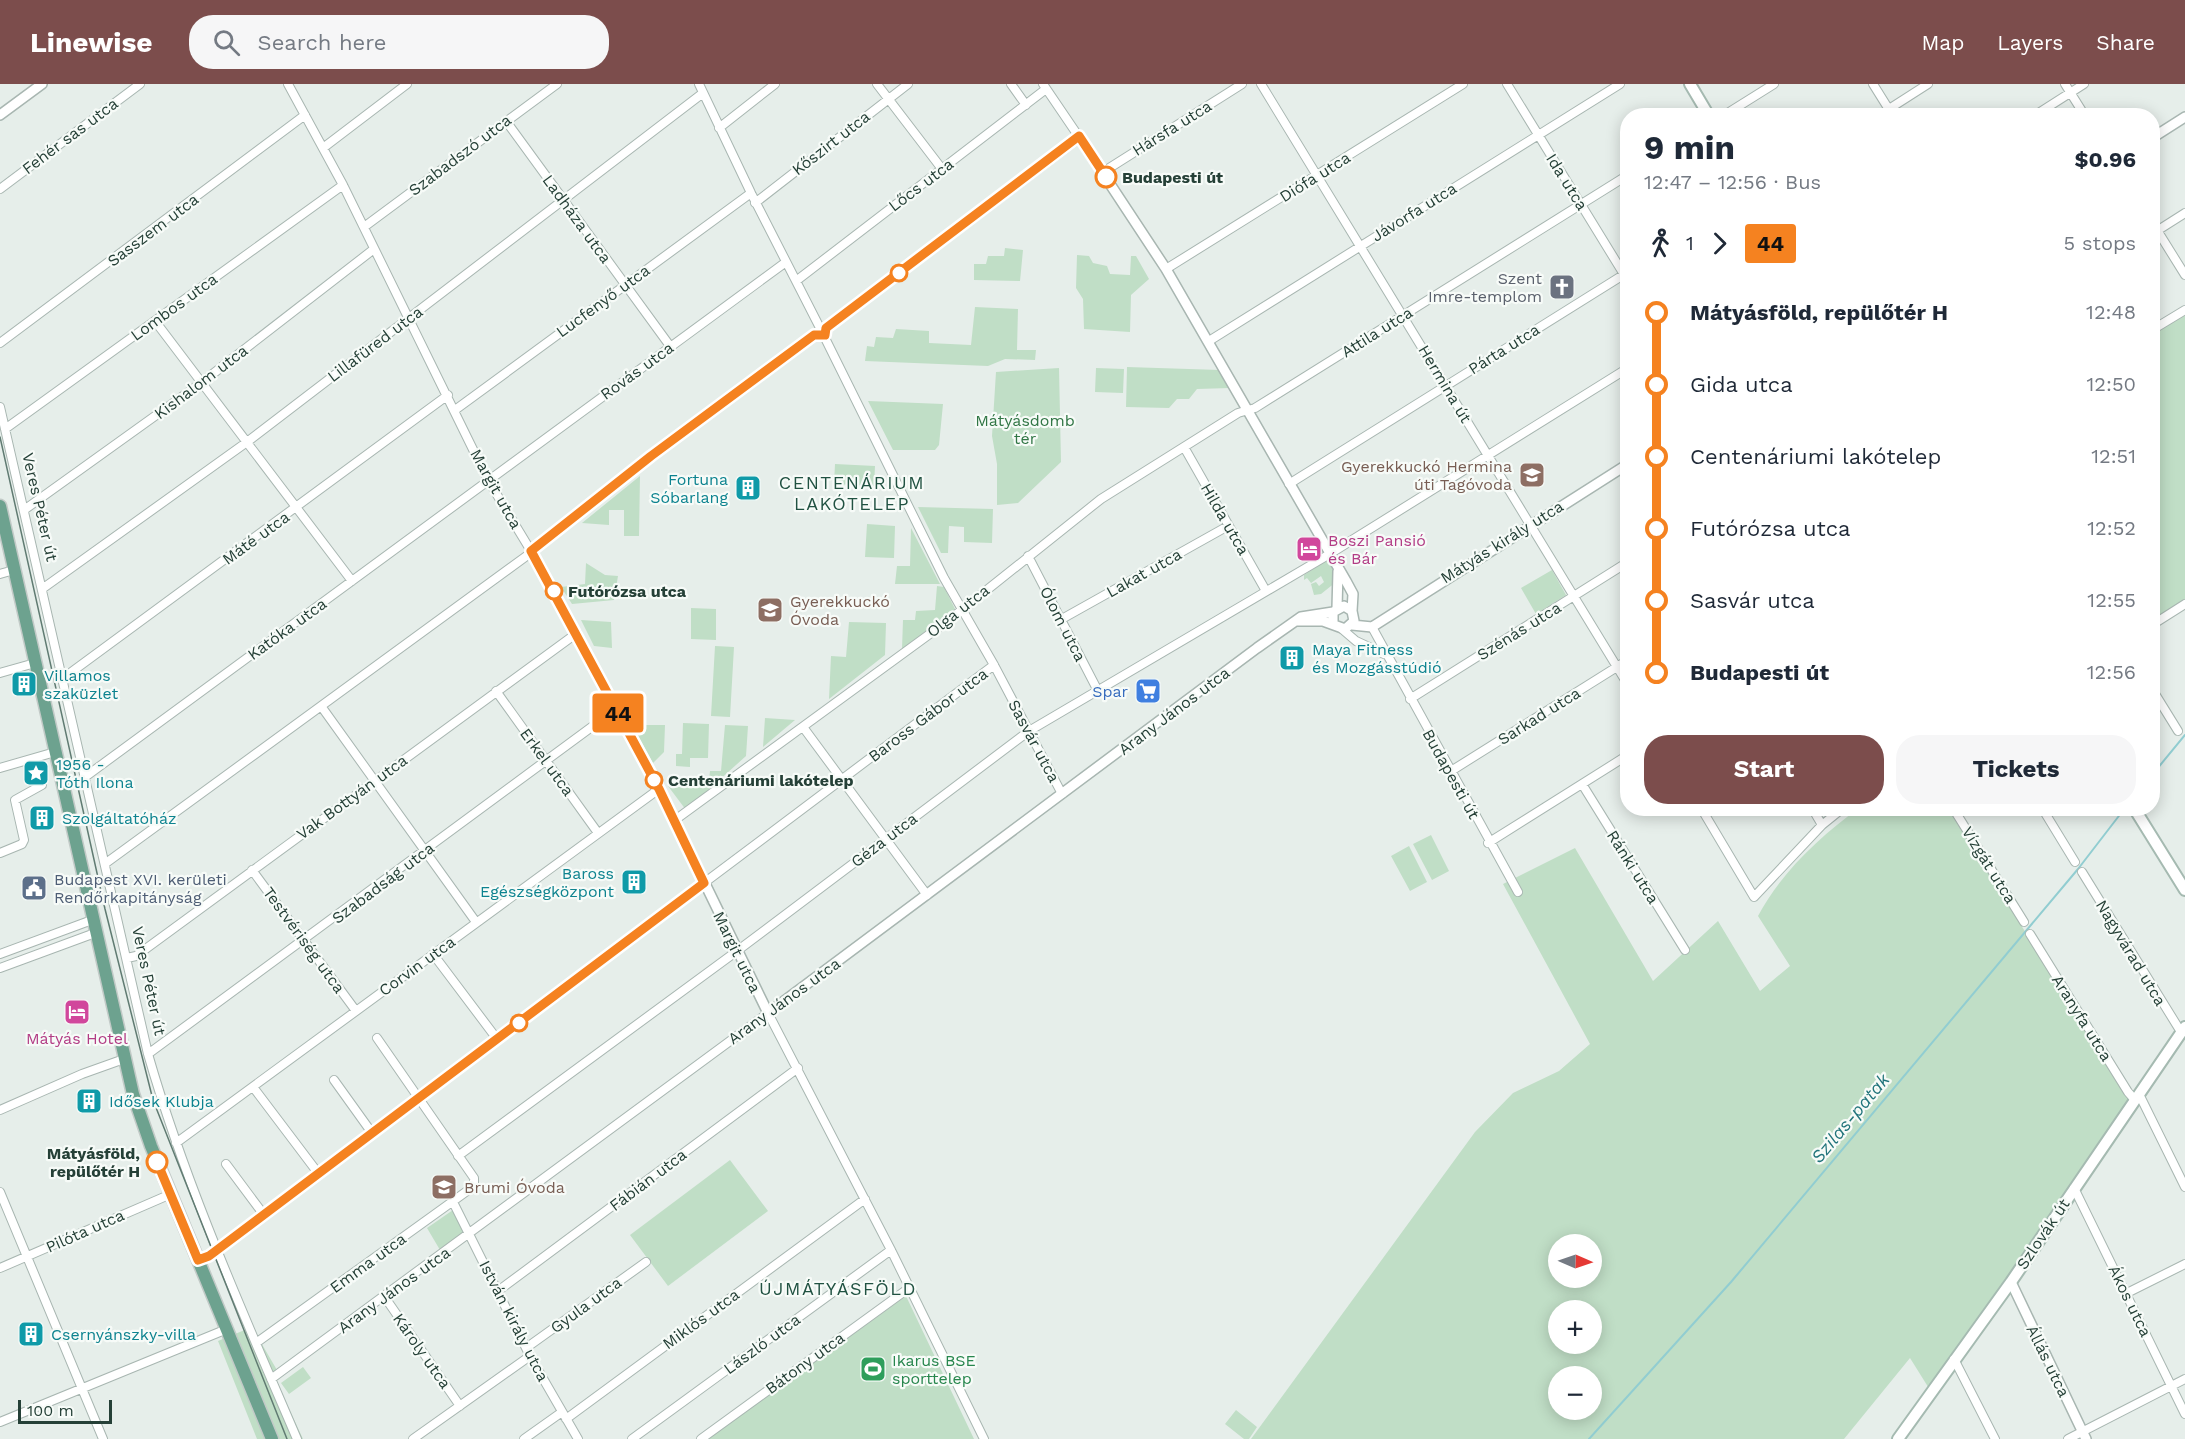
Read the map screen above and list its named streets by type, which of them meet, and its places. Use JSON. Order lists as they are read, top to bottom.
{
  "streets": {
    "main road": ["Szlovák út"],
    "street": [
      "Hársfa utca",
      "Fehér sas utca",
      "Kőszirt utca",
      "Szabadszó utca",
      "Diófa utca",
      "Ida utca",
      "Lőcs utca",
      "Jávorfa utca",
      "Ladháza utca",
      "Sasszem utca",
      "Lucfenyő utca",
      "Lombos utca",
      "Attila utca",
      "Lillafüred utca",
      "Párta utca",
      "Rovás utca",
      "Kishalom utca",
      "Hermina út",
      "Margit utca",
      "Veres Péter út",
      "Hilda utca",
      "Máté utca",
      "Mátyás király utca",
      "Lakat utca",
      "Olga utca",
      "Ólom utca",
      "Katóka utca",
      "Szénás utca",
      "Arany János utca",
      "Baross Gábor utca",
      "Sarkad utca",
      "Sasvár utca",
      "Erkel utca",
      "Budapesti út",
      "Vak Bottyán utca",
      "Géza utca",
      "Vízgát utca",
      "Ránki utca",
      "Szabadság utca",
      "Testvériség utca",
      "Nagyvárad utca",
      "Corvin utca",
      "Aranyfa utca",
      "Fábián utca",
      "Pilóta utca",
      "Emma utca",
      "Ákos utca",
      "Gyula utca",
      "Miklós utca",
      "István király utca",
      "László utca",
      "Károly utca",
      "Állás utca",
      "Bátony utca"
    ]
  },
  "crossings": [
    ["Kőszirt utca", "Sasvár utca"],
    ["Szabadszó utca", "Ladháza utca"],
    ["Szabadszó utca", "Margit utca"],
    ["Diófa utca", "Hermina út"],
    ["Ida utca", "Jávorfa utca"],
    ["Ida utca", "Attila utca"],
    ["Lőcs utca", "Sasvár utca"],
    ["Jávorfa utca", "Hermina út"],
    ["Ladháza utca", "Lucfenyő utca"],
    ["Ladháza utca", "Lillafüred utca"],
    ["Ladháza utca", "Rovás utca"],
    ["Sasszem utca", "Margit utca"],
    ["Lucfenyő utca", "Margit utca"],
    ["Lucfenyő utca", "Sasvár utca"],
    ["Lombos utca", "Margit utca"],
    ["Lombos utca", "Veres Péter út"],
    ["Attila utca", "Hermina út"],
    ["Attila utca", "Olga utca"],
    ["Lillafüred utca", "Margit utca"],
    ["Lillafüred utca", "Veres Péter út"],
    ["Lillafüred utca", "Sasvár utca"],
    ["Párta utca", "Hermina út"],
    ["Rovás utca", "Margit utca"],
    ["Rovás utca", "Katóka utca"],
    ["Rovás utca", "Sasvár utca"],
    ["Kishalom utca", "Margit utca"],
    ["Kishalom utca", "Veres Péter út"],
    ["Hermina út", "Mátyás király utca"],
    ["Hermina út", "Szénás utca"],
    ["Hermina út", "Sarkad utca"],
    ["Hermina út", "Géza utca"],
    ["Margit utca", "Máté utca"],
    ["Margit utca", "Olga utca"],
    ["Margit utca", "Katóka utca"],
    ["Margit utca", "Arany János utca"],
    ["Margit utca", "Baross Gábor utca"],
    ["Margit utca", "Vak Bottyán utca"],
    ["Margit utca", "Géza utca"],
    ["Margit utca", "Szabadság utca"],
    ["Margit utca", "Corvin utca"],
    ["Margit utca", "Fábián utca"],
    ["Margit utca", "Miklós utca"],
    ["Margit utca", "László utca"],
    ["Margit utca", "Bátony utca"],
    ["Veres Péter út", "Máté utca"],
    ["Veres Péter út", "Katóka utca"],
    ["Veres Péter út", "Arany János utca"],
    ["Veres Péter út", "Baross Gábor utca"],
    ["Veres Péter út", "Vak Bottyán utca"],
    ["Veres Péter út", "Szabadság utca"],
    ["Veres Péter út", "Corvin utca"],
    ["Veres Péter út", "Emma utca"],
    ["Hilda utca", "Lakat utca"],
    ["Hilda utca", "Olga utca"],
    ["Hilda utca", "Géza utca"],
    ["Mátyás király utca", "Budapesti út"],
    ["Lakat utca", "Ólom utca"],
    ["Olga utca", "Ólom utca"],
    ["Olga utca", "Sasvár utca"],
    ["Ólom utca", "Géza utca"],
    ["Szénás utca", "Budapesti út"],
    ["Arany János utca", "Sasvár utca"],
    ["Arany János utca", "István király utca"],
    ["Arany János utca", "Károly utca"],
    ["Baross Gábor utca", "Sasvár utca"],
    ["Sarkad utca", "Budapesti út"],
    ["Sasvár utca", "Géza utca"],
    ["Erkel utca", "Vak Bottyán utca"],
    ["Erkel utca", "Szabadság utca"],
    ["Erkel utca", "Corvin utca"],
    ["Vak Bottyán utca", "Testvériség utca"],
    ["Géza utca", "Emma utca"],
    ["Szabadság utca", "Testvériség utca"],
    ["Testvériség utca", "Corvin utca"],
    ["Nagyvárad utca", "Szlovák út"],
    ["Aranyfa utca", "Szlovák út"],
    ["Fábián utca", "István király utca"],
    ["Szlovák út", "Ákos utca"],
    ["Szlovák út", "Állás utca"],
    ["Emma utca", "István király utca"],
    ["Gyula utca", "István király utca"],
    ["Gyula utca", "Károly utca"],
    ["Miklós utca", "István király utca"]
  ],
  "districts": ["CENTENÁRIUM LAKÓTELEP", "ÚJMÁTYÁSFÖLD"],
  "water": ["Szilas-patak"],
  "parks": ["Mátyásdomb tér"],
  "places": {
    "other": [
      "Budapesti út",
      "Futórózsa utca",
      "Centenáriumi lakótelep",
      "Mátyásföld, repülőtér H"
    ],
    "church": ["Szent Imre-templom"],
    "school or university": ["Gyerekkuckó Hermina úti Tagóvoda", "Gyerekkuckó Óvoda", "Brumi Óvoda"],
    "building": [
      "Fortuna Sóbarlang",
      "Maya Fitness és Mozgásstúdió",
      "Villamos szaküzlet",
      "Szolgáltatóház",
      "Baross Egészségközpont",
      "Idősek Klubja",
      "Csernyánszky-villa"
    ],
    "hotel": ["Boszi Pansió és Bár", "Mátyás Hotel"],
    "supermarket": ["Spar"],
    "place": ["1956 - Tóth Ilona"],
    "public building": ["Budapest XVI. kerületi Rendőrkapitányság"],
    "sports": ["Ikarus BSE sporttelep"]
  },
  "lines": ["bus line 44"],
  "scale_bar": "100 m",
  "north": "right",
  "page": {
    "header": "Linewise",
    "search": "Search here",
    "nav": ["Map", "Layers", "Share"],
    "on_map": "44",
    "heading": ["9 min", "12:47 – 12:56 · Bus", "$0.96"],
    "legs": ["1", "44", "5 stops"],
    "list": [
      {
        "name": "Mátyásföld, repülőtér H",
        "value": "12:48"
      },
      {
        "name": "Gida utca",
        "value": "12:50"
      },
      {
        "name": "Centenáriumi lakótelep",
        "value": "12:51"
      },
      {
        "name": "Futórózsa utca",
        "value": "12:52"
      },
      {
        "name": "Sasvár utca",
        "value": "12:55"
      },
      {
        "name": "Budapesti út",
        "value": "12:56"
      }
    ],
    "buttons": ["Start", "Tickets"],
    "map_buttons": ["+", "−"],
    "scale": "100 m"
  }
}
